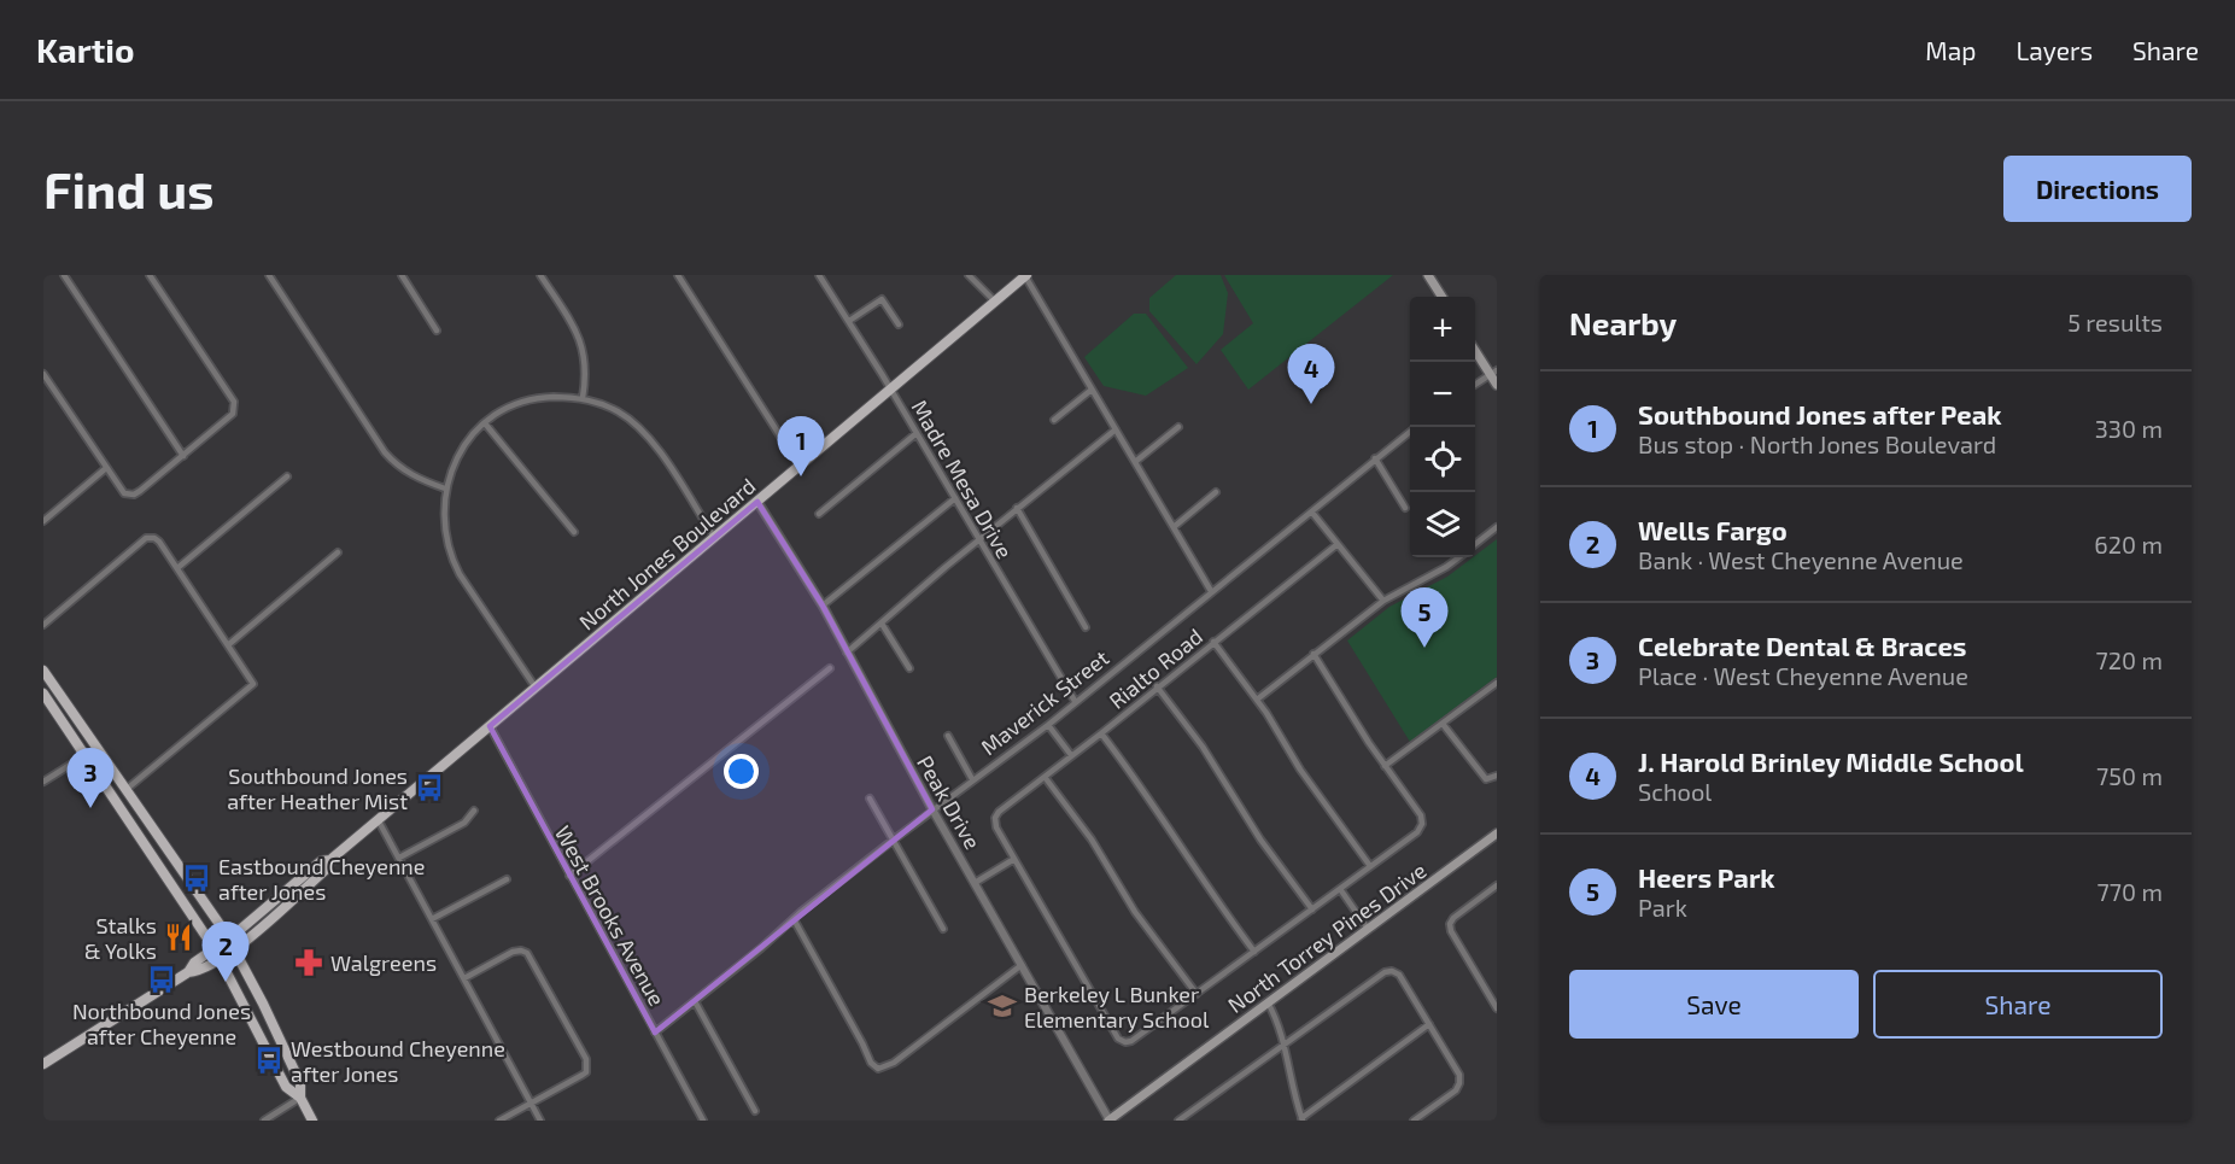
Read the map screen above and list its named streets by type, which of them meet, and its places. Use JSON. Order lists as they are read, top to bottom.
{
  "streets": {
    "main road": ["North Jones Boulevard", "North Torrey Pines Drive"],
    "street": [
      "Madre Mesa Drive",
      "Rialto Road",
      "Maverick Street",
      "Peak Drive",
      "West Brooks Avenue"
    ]
  },
  "crossings": [
    ["Madre Mesa Drive", "North Jones Boulevard"],
    ["Madre Mesa Drive", "Maverick Street"],
    ["North Jones Boulevard", "Peak Drive"],
    ["North Jones Boulevard", "West Brooks Avenue"],
    ["Maverick Street", "Peak Drive"],
    ["Maverick Street", "West Brooks Avenue"],
    ["Peak Drive", "North Torrey Pines Drive"]
  ],
  "places": {
    "bus stop": [
      "Southbound Jones after Heather Mist",
      "Eastbound Cheyenne after Jones",
      "Northbound Jones after Cheyenne",
      "Westbound Cheyenne after Jones"
    ],
    "restaurant": ["Stalks & Yolks"],
    "pharmacy": ["Walgreens"],
    "school or university": ["Berkeley L Bunker Elementary School"]
  },
  "page": {
    "header": "Kartio",
    "nav": ["Map", "Layers", "Share"],
    "buttons": [
      "Directions",
      ["Save", "Share"]
    ],
    "title": "Find us",
    "heading": ["Nearby", "5 results"],
    "map_buttons": ["+", "−"],
    "pins": [
      "4",
      "1",
      "5",
      "3",
      "2"
    ],
    "list": [
      {
        "mark": "1",
        "name": "Southbound Jones after Peak",
        "note": "Bus stop · North Jones Boulevard",
        "value": "330 m"
      },
      {
        "mark": "2",
        "name": "Wells Fargo",
        "note": "Bank · West Cheyenne Avenue",
        "value": "620 m"
      },
      {
        "mark": "3",
        "name": "Celebrate Dental & Braces",
        "note": "Place · West Cheyenne Avenue",
        "value": "720 m"
      },
      {
        "mark": "4",
        "name": "J. Harold Brinley Middle School",
        "note": "School",
        "value": "750 m"
      },
      {
        "mark": "5",
        "name": "Heers Park",
        "note": "Park",
        "value": "770 m"
      }
    ]
  }
}
